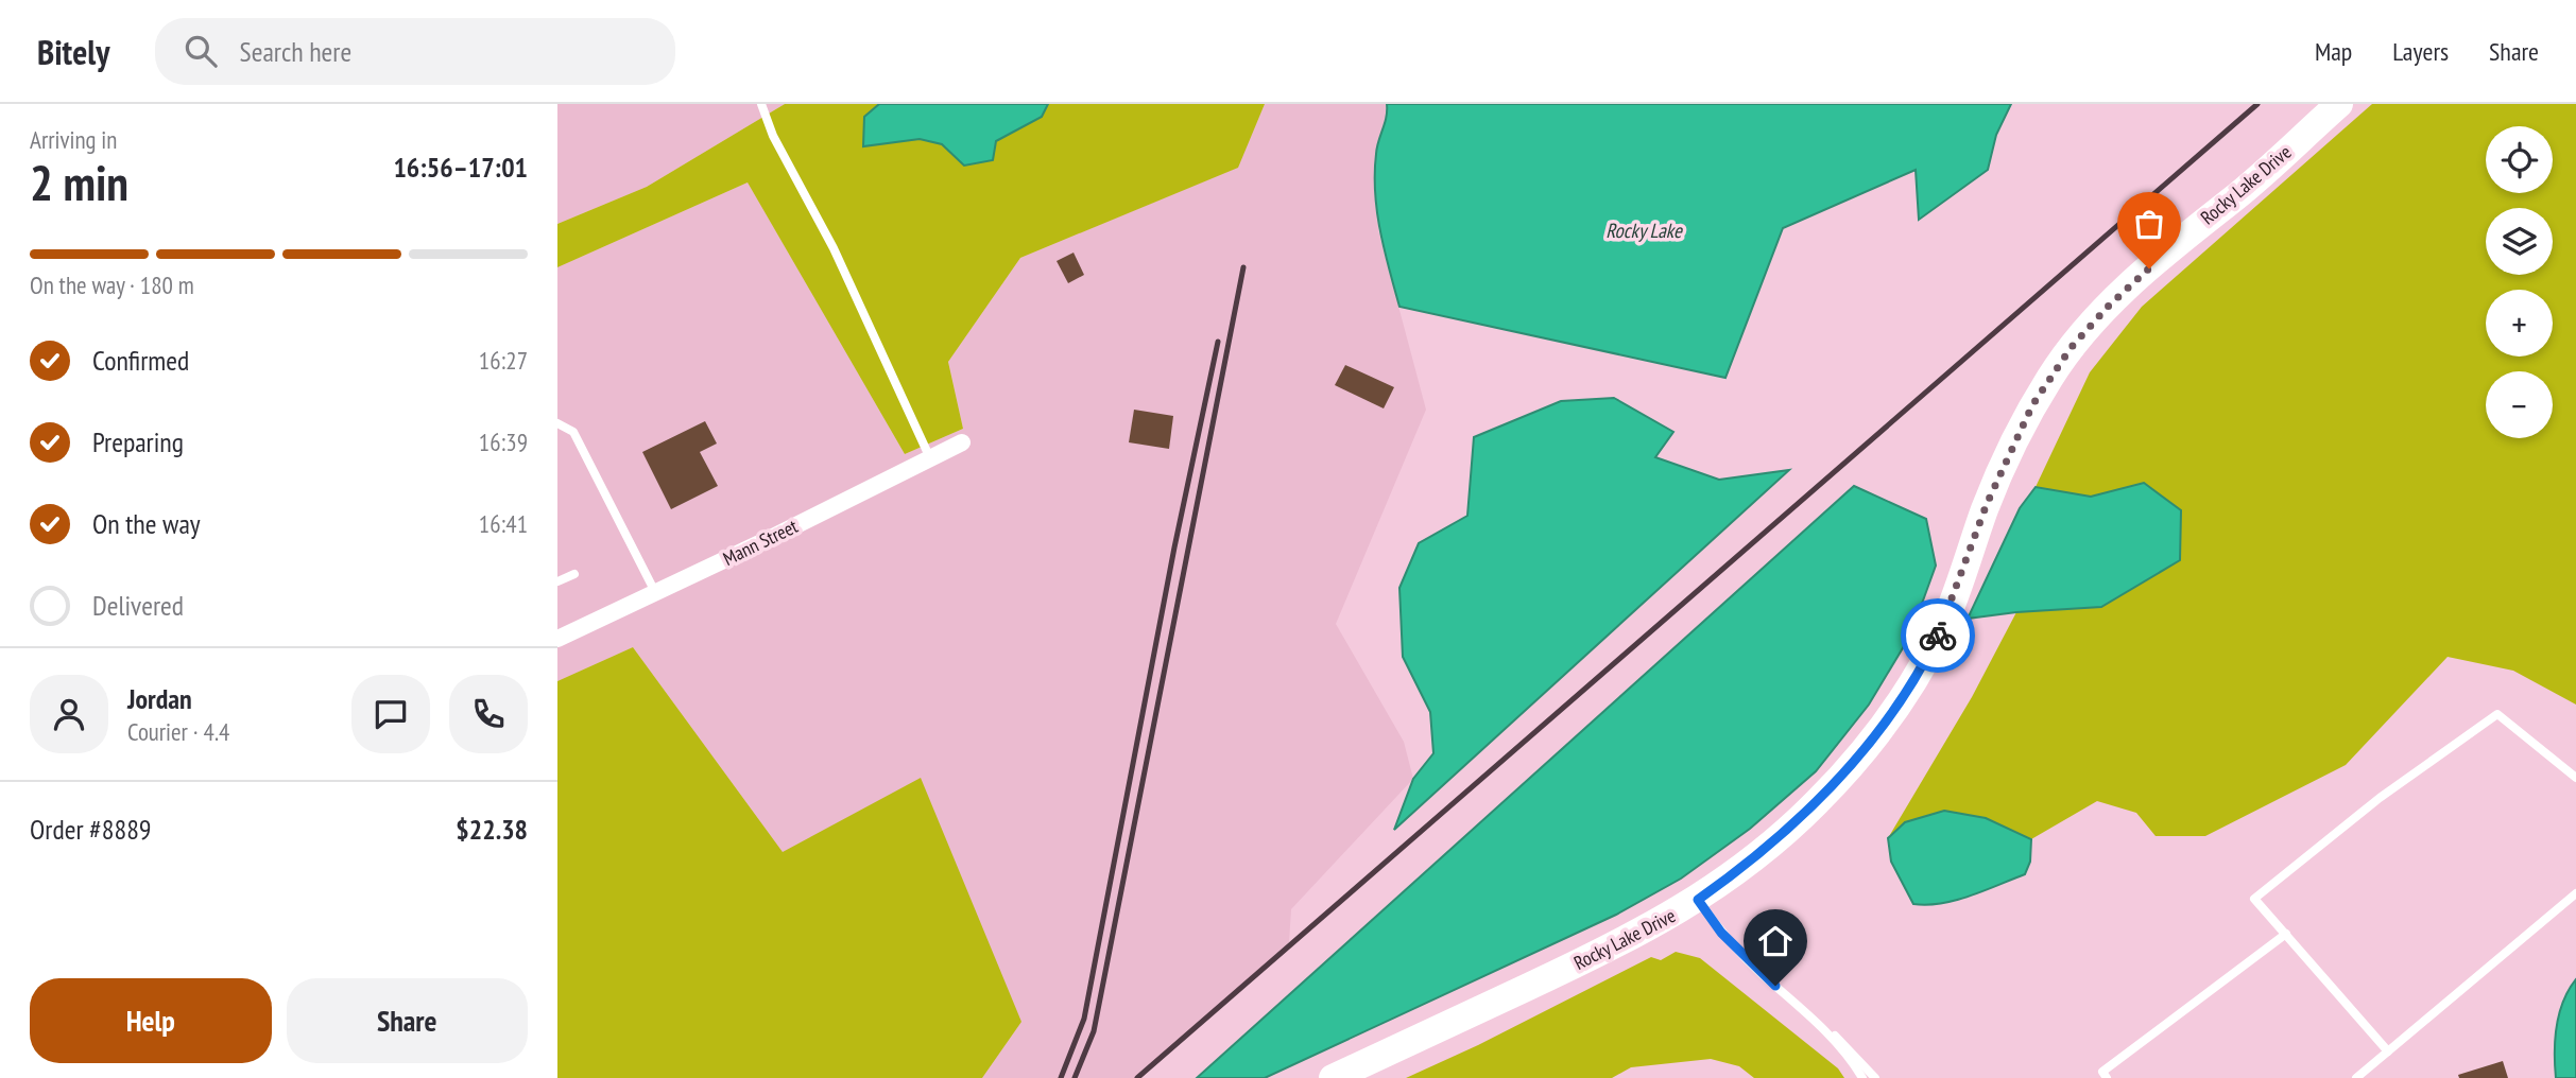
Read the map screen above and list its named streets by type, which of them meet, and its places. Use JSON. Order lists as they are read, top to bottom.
{
  "streets": {
    "main road": ["Rocky Lake Drive"],
    "street": ["Mann Street"]
  },
  "water": ["Rocky Lake"],
  "page": {
    "header": "Bitely",
    "search": "Search here",
    "nav": ["Map", "Layers", "Share"],
    "heading": ["2 min", "Arriving in", "16:56–17:01"],
    "panel": [
      "Jordan",
      "Courier · 4.4",
      "Order #8889",
      "$22.38"
    ],
    "map_buttons": ["+", "−"],
    "bar": "On the way · 180 m",
    "list": [
      ["Confirmed", "16:27"],
      ["Preparing", "16:39"],
      ["On the way", "16:41"],
      "Delivered"
    ],
    "buttons": ["Help", "Share"]
  }
}
